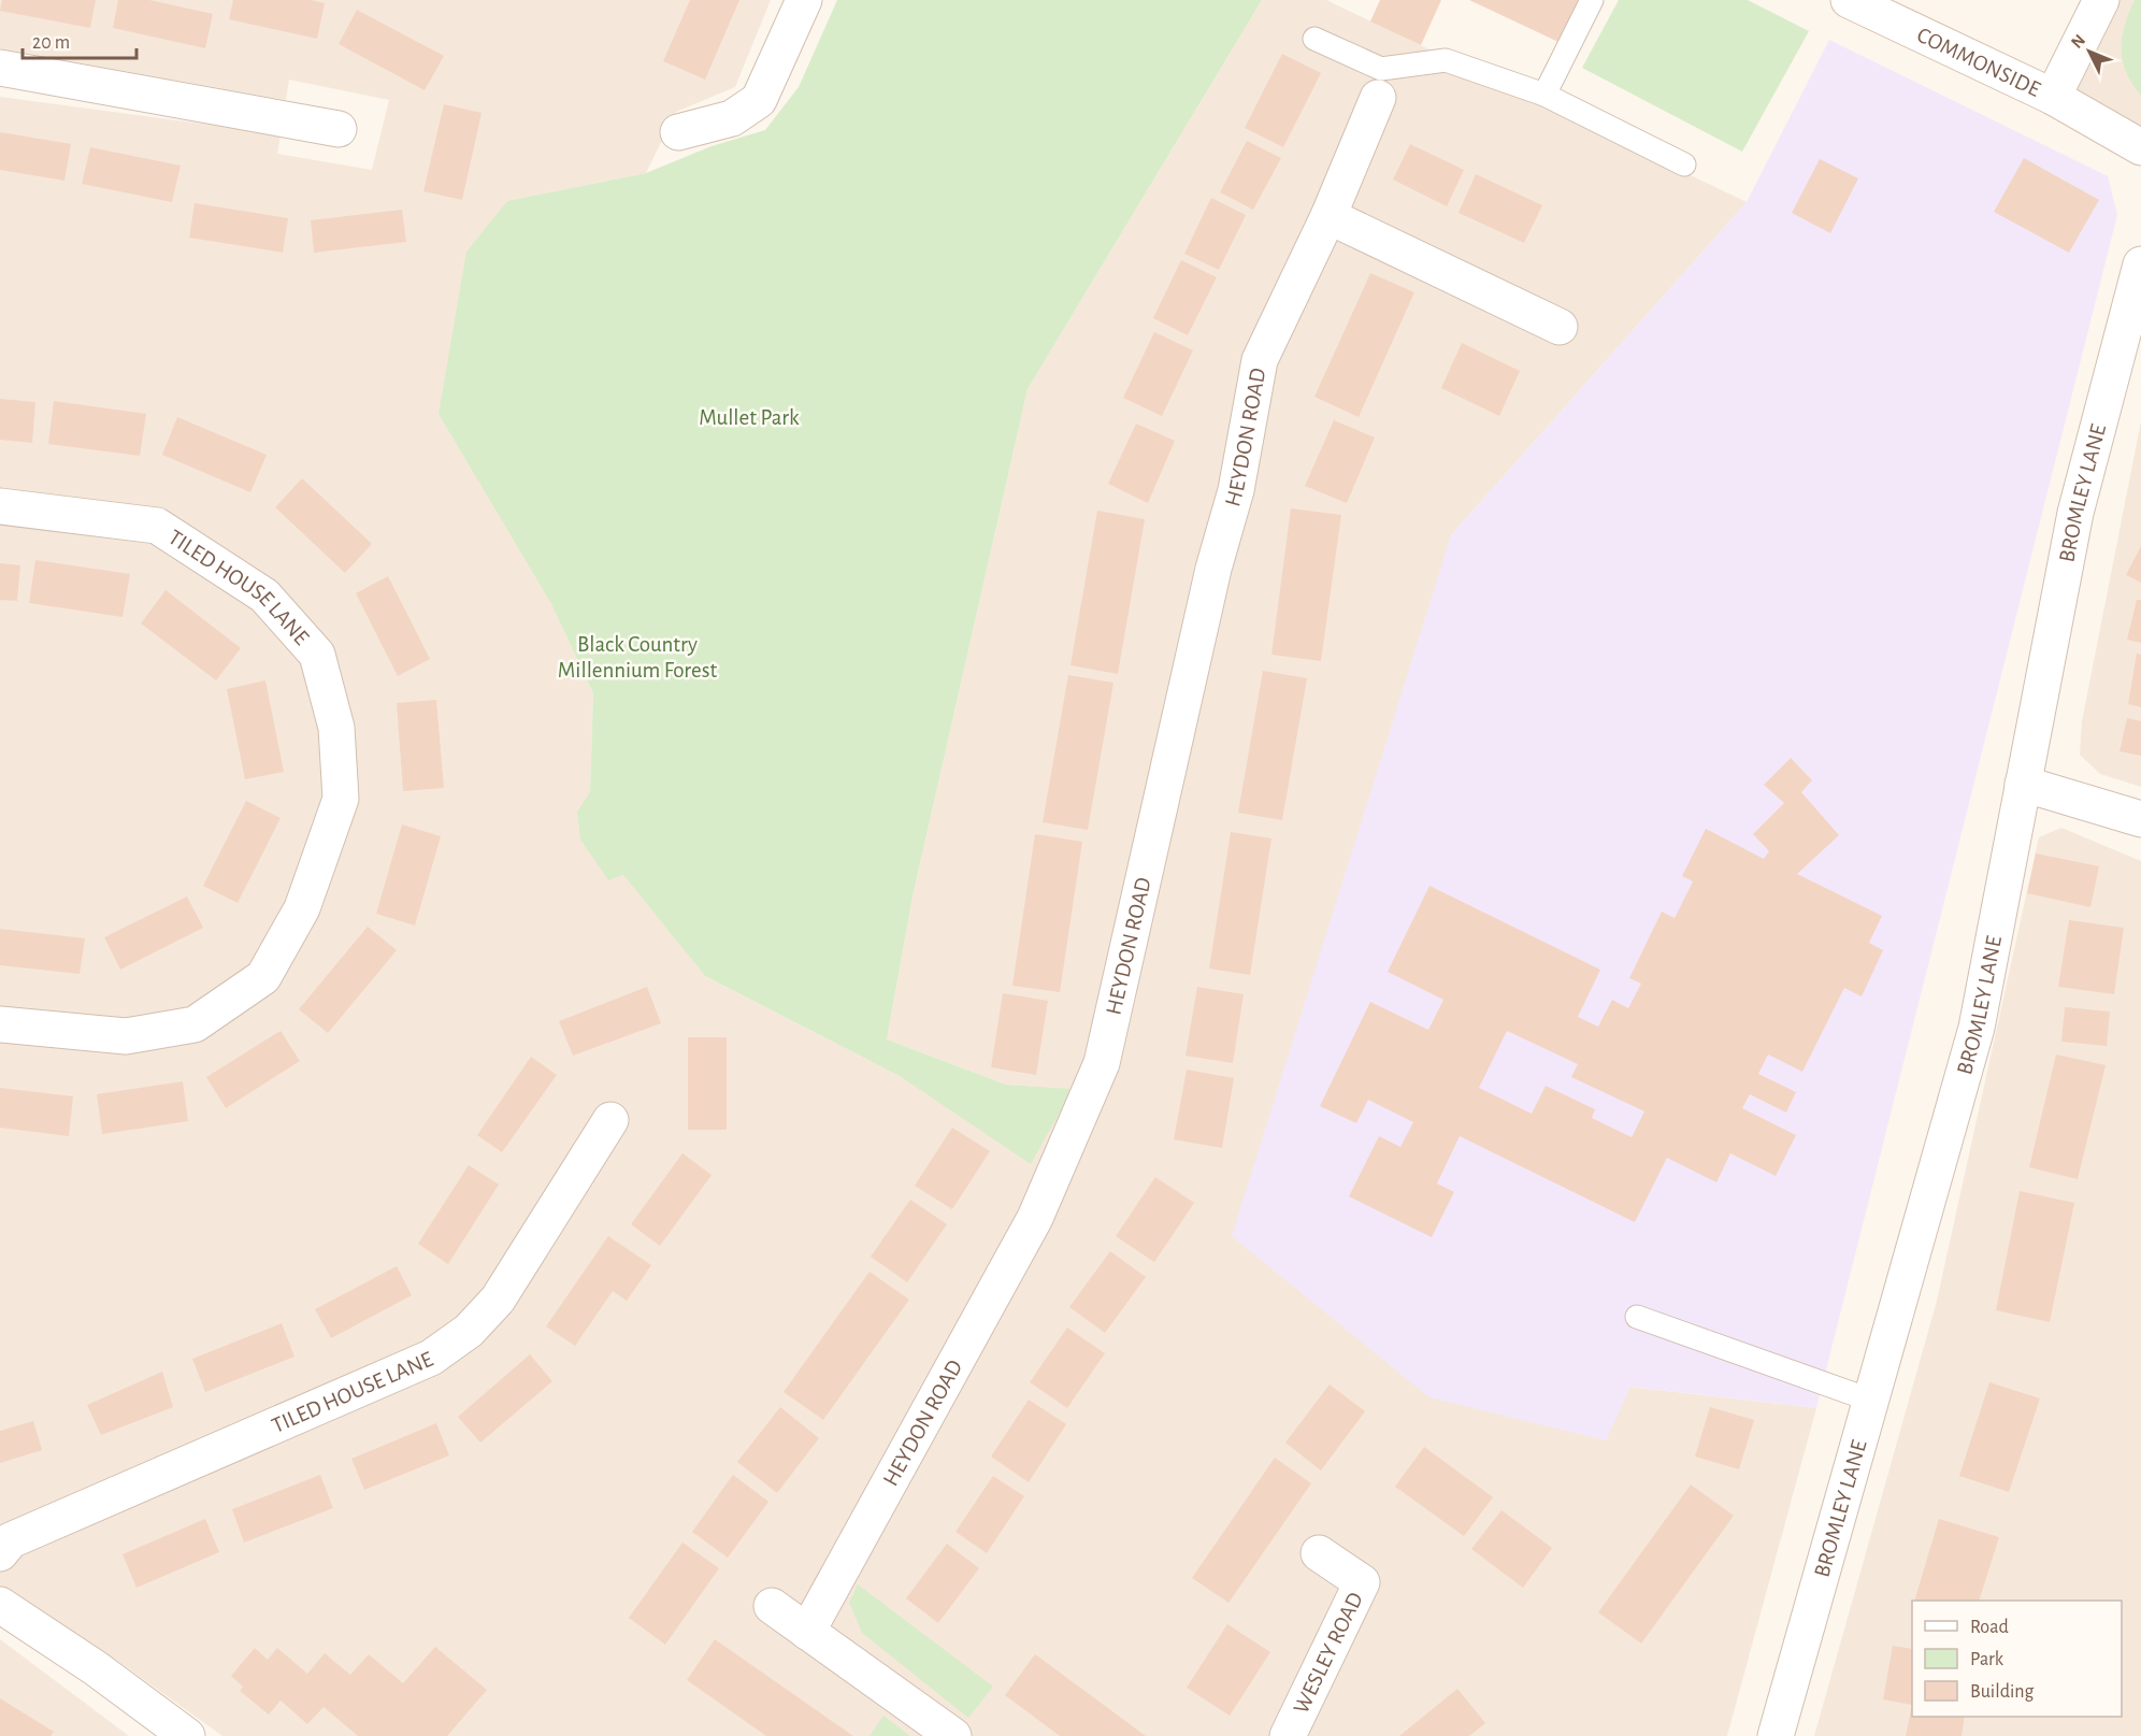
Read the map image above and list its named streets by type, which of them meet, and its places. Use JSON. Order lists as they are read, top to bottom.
{
  "streets": {
    "street": [
      "COMMONSIDE",
      "HEYDON ROAD",
      "BROMLEY LANE",
      "TILED HOUSE LANE",
      "WESLEY ROAD"
    ]
  },
  "parks": ["Mullet Park", "Black Country Millennium Forest"],
  "legend": ["Road", "Park", "Building"],
  "scale_bar": "20 m",
  "north": "top left"
}
